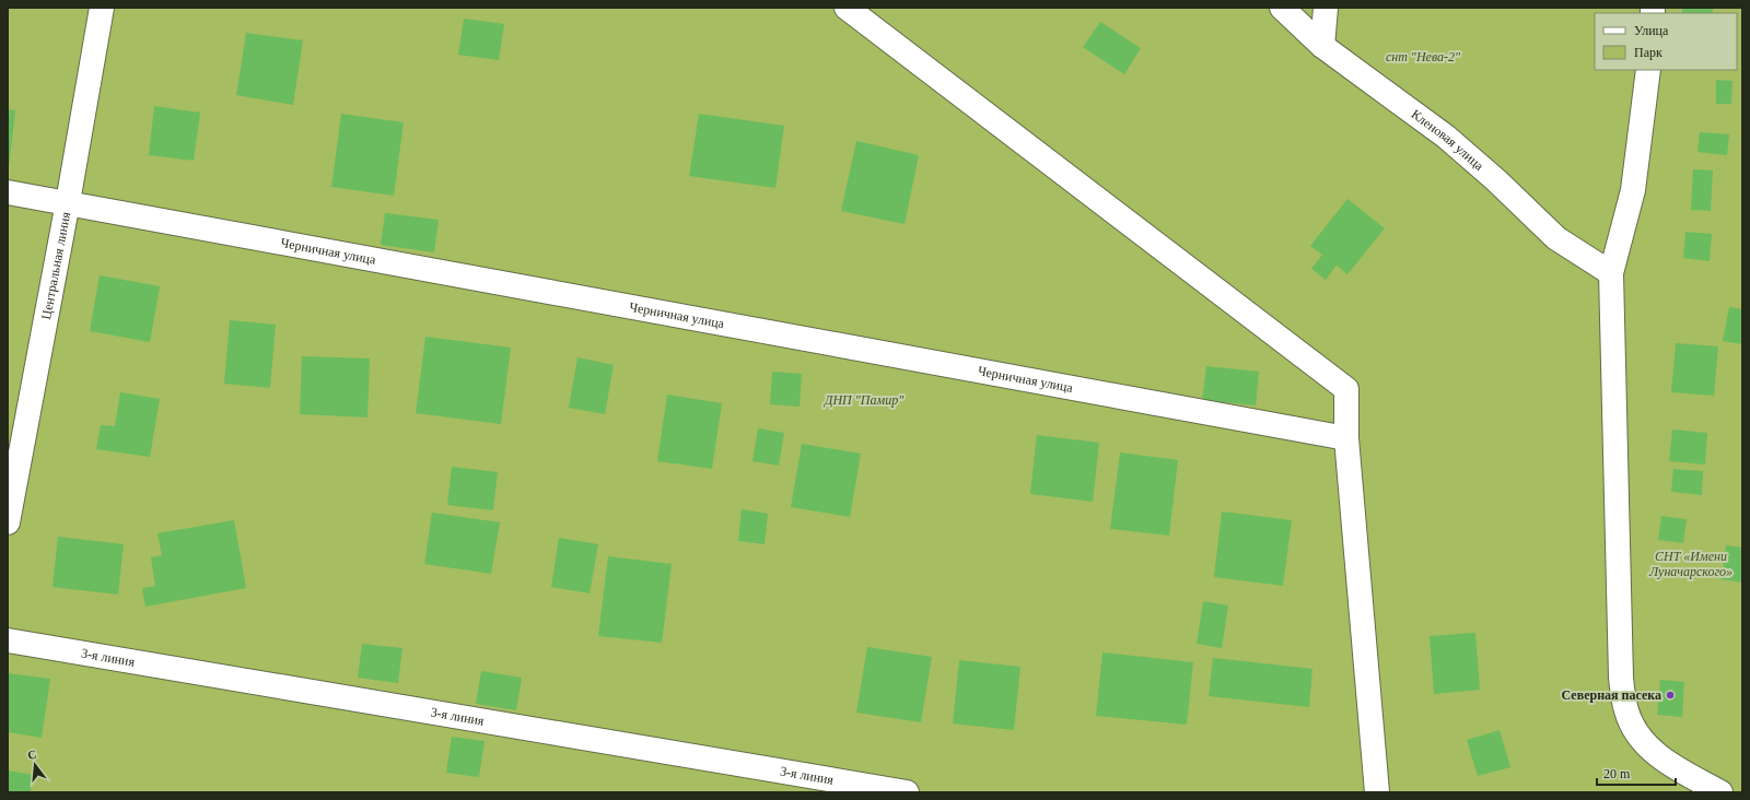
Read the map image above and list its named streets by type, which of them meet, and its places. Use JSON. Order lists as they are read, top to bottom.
{
  "streets": {
    "street": [
      "Кленовая улица",
      "Черничная улица",
      "Центральная линия",
      "3-я линия"
    ]
  },
  "crossings": [
    ["Черничная улица", "Центральная линия"]
  ],
  "parks": ["снт \"Нева-2\"", "ДНП \"Памир\"", "СНТ «Имени Луначарского»"],
  "places": ["Северная пасека"],
  "legend": ["Улица", "Парк"],
  "scale_bar": "20 m",
  "north": "top"
}
